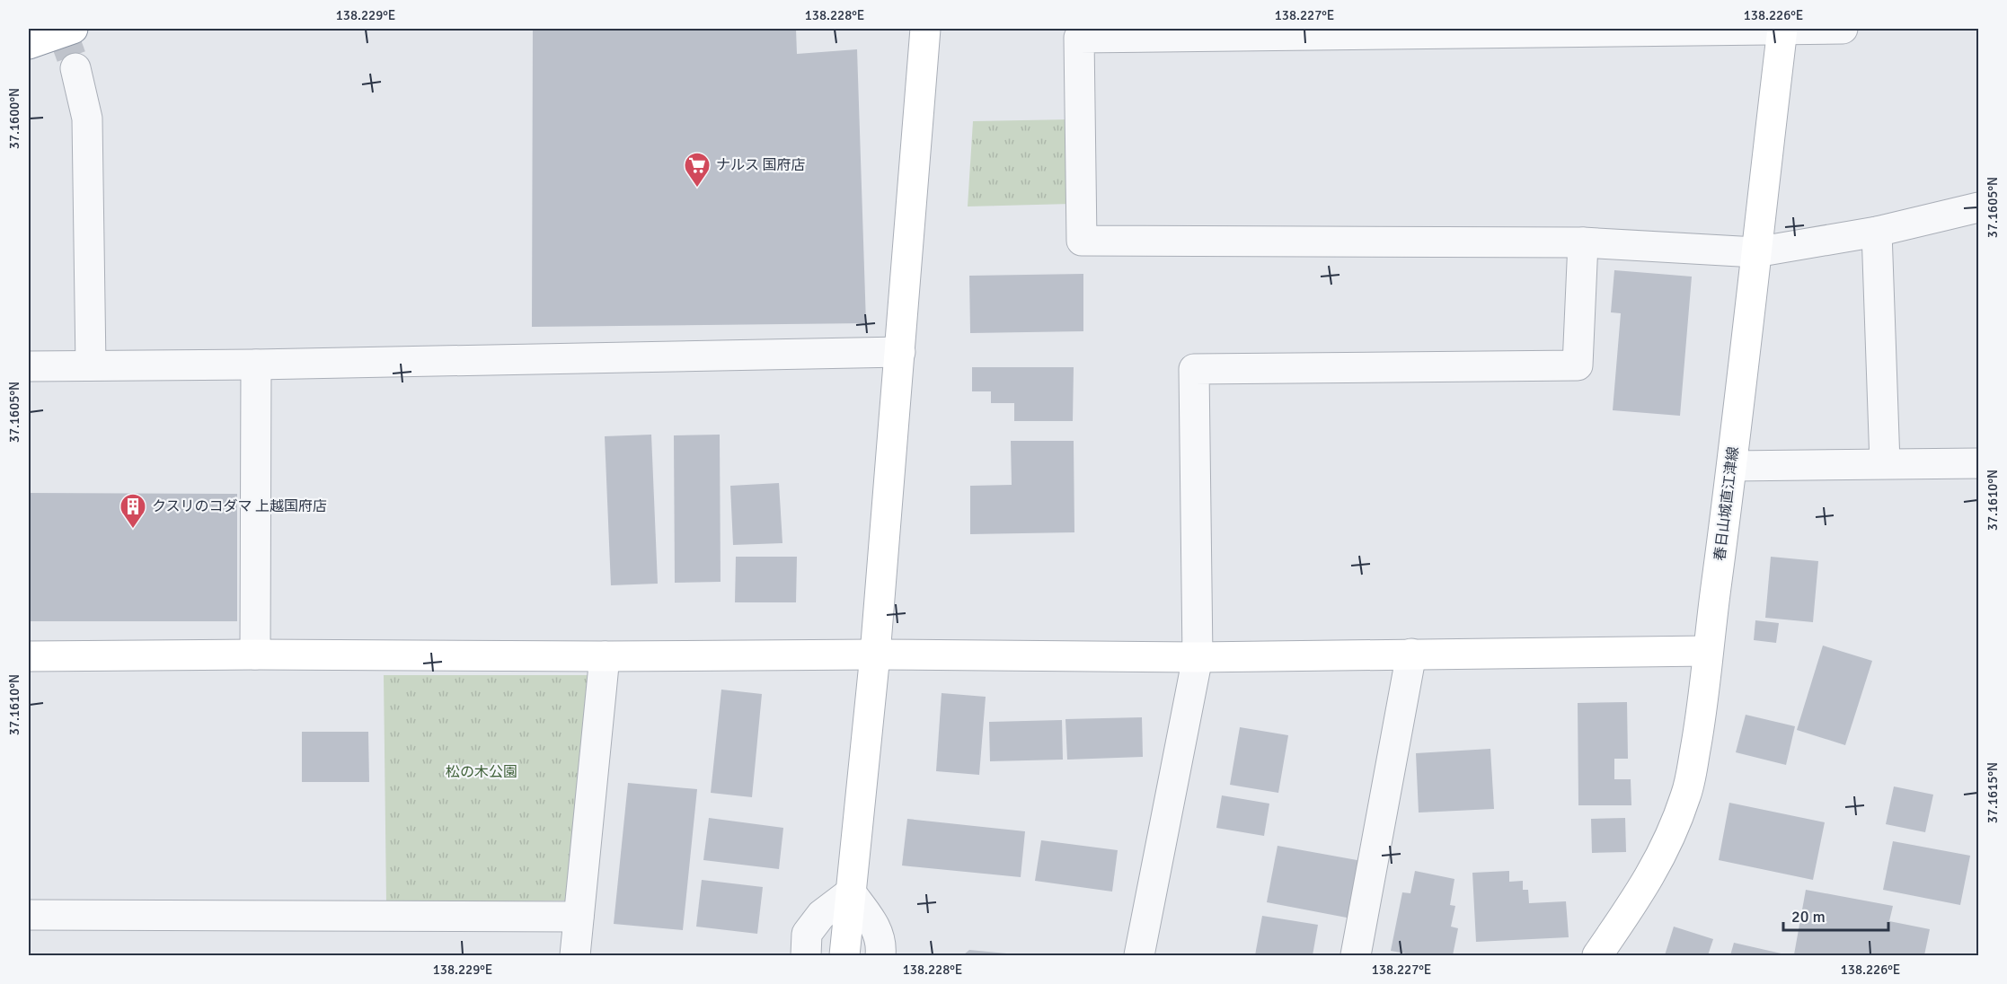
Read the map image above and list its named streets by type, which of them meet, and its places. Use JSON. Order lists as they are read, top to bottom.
{
  "streets": {
    "main road": ["春日山城直江津線"]
  },
  "parks": ["松の木公園"],
  "places": {
    "supermarket": ["ナルス 国府店"],
    "building": ["クスリのコダマ 上越国府店"]
  },
  "scale_bar": "20 m",
  "coordinates": [
    "138.229°E",
    "138.228°E",
    "138.227°E",
    "138.226°E",
    "37.1600°N",
    "37.1605°N",
    "37.1610°N",
    "37.1615°N"
  ]
}
